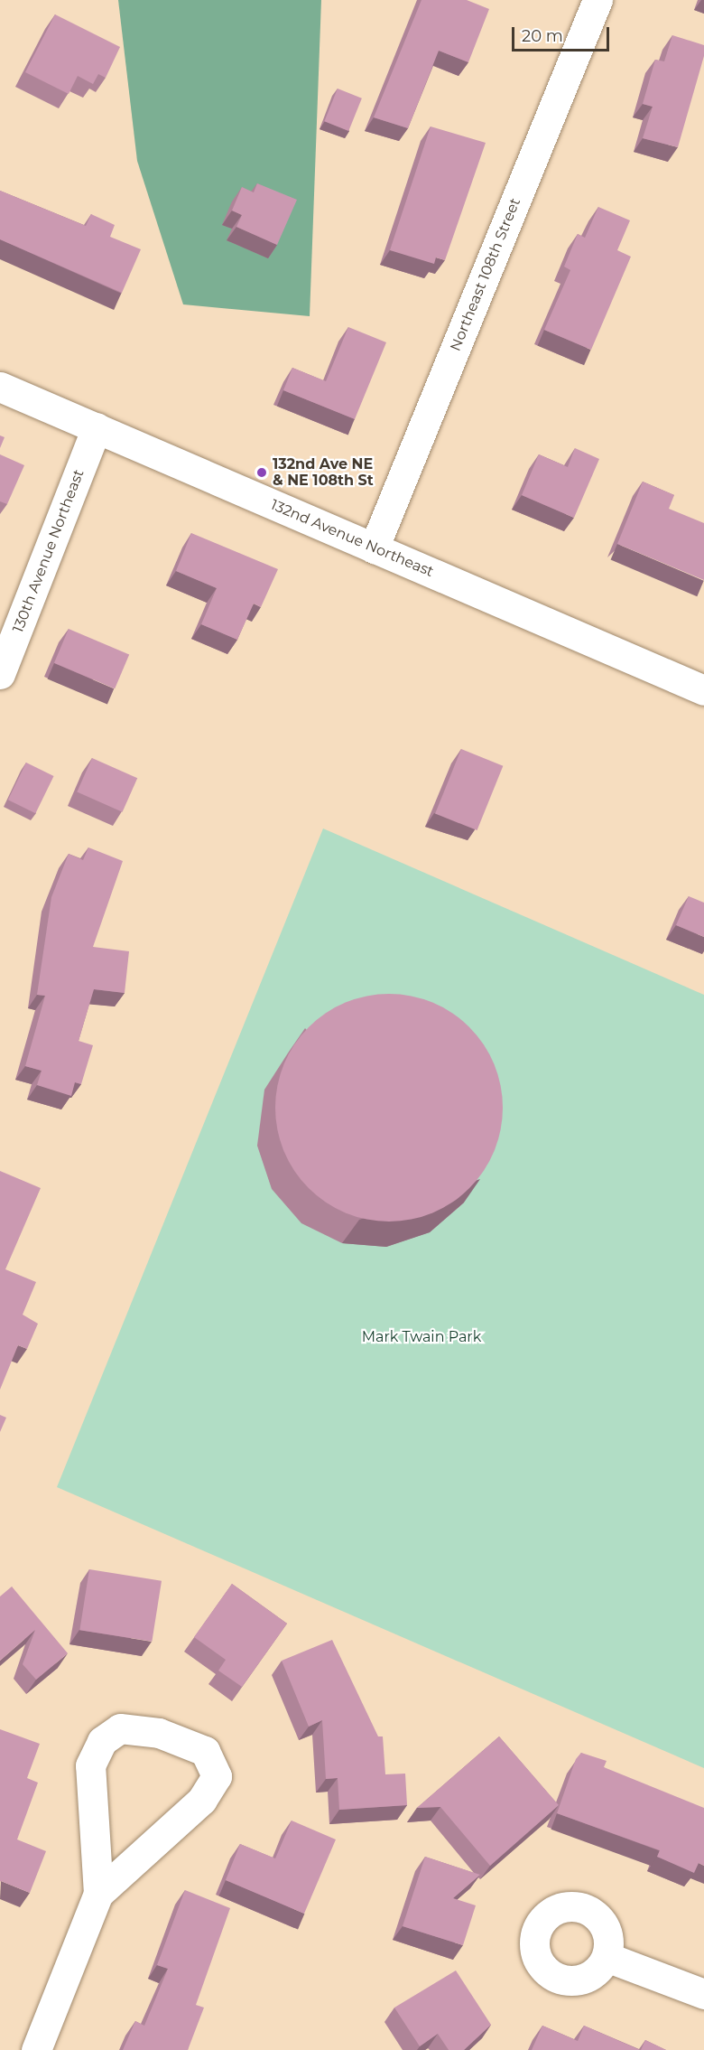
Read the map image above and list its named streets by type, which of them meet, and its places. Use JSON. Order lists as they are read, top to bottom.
{
  "streets": {
    "street": ["Northeast 108th Street", "132nd Avenue Northeast", "130th Avenue Northeast"]
  },
  "crossings": [
    ["Northeast 108th Street", "132nd Avenue Northeast"],
    ["132nd Avenue Northeast", "130th Avenue Northeast"]
  ],
  "parks": ["Mark Twain Park"],
  "places": ["132nd Ave NE & NE 108th St"],
  "scale_bar": "20 m"
}
